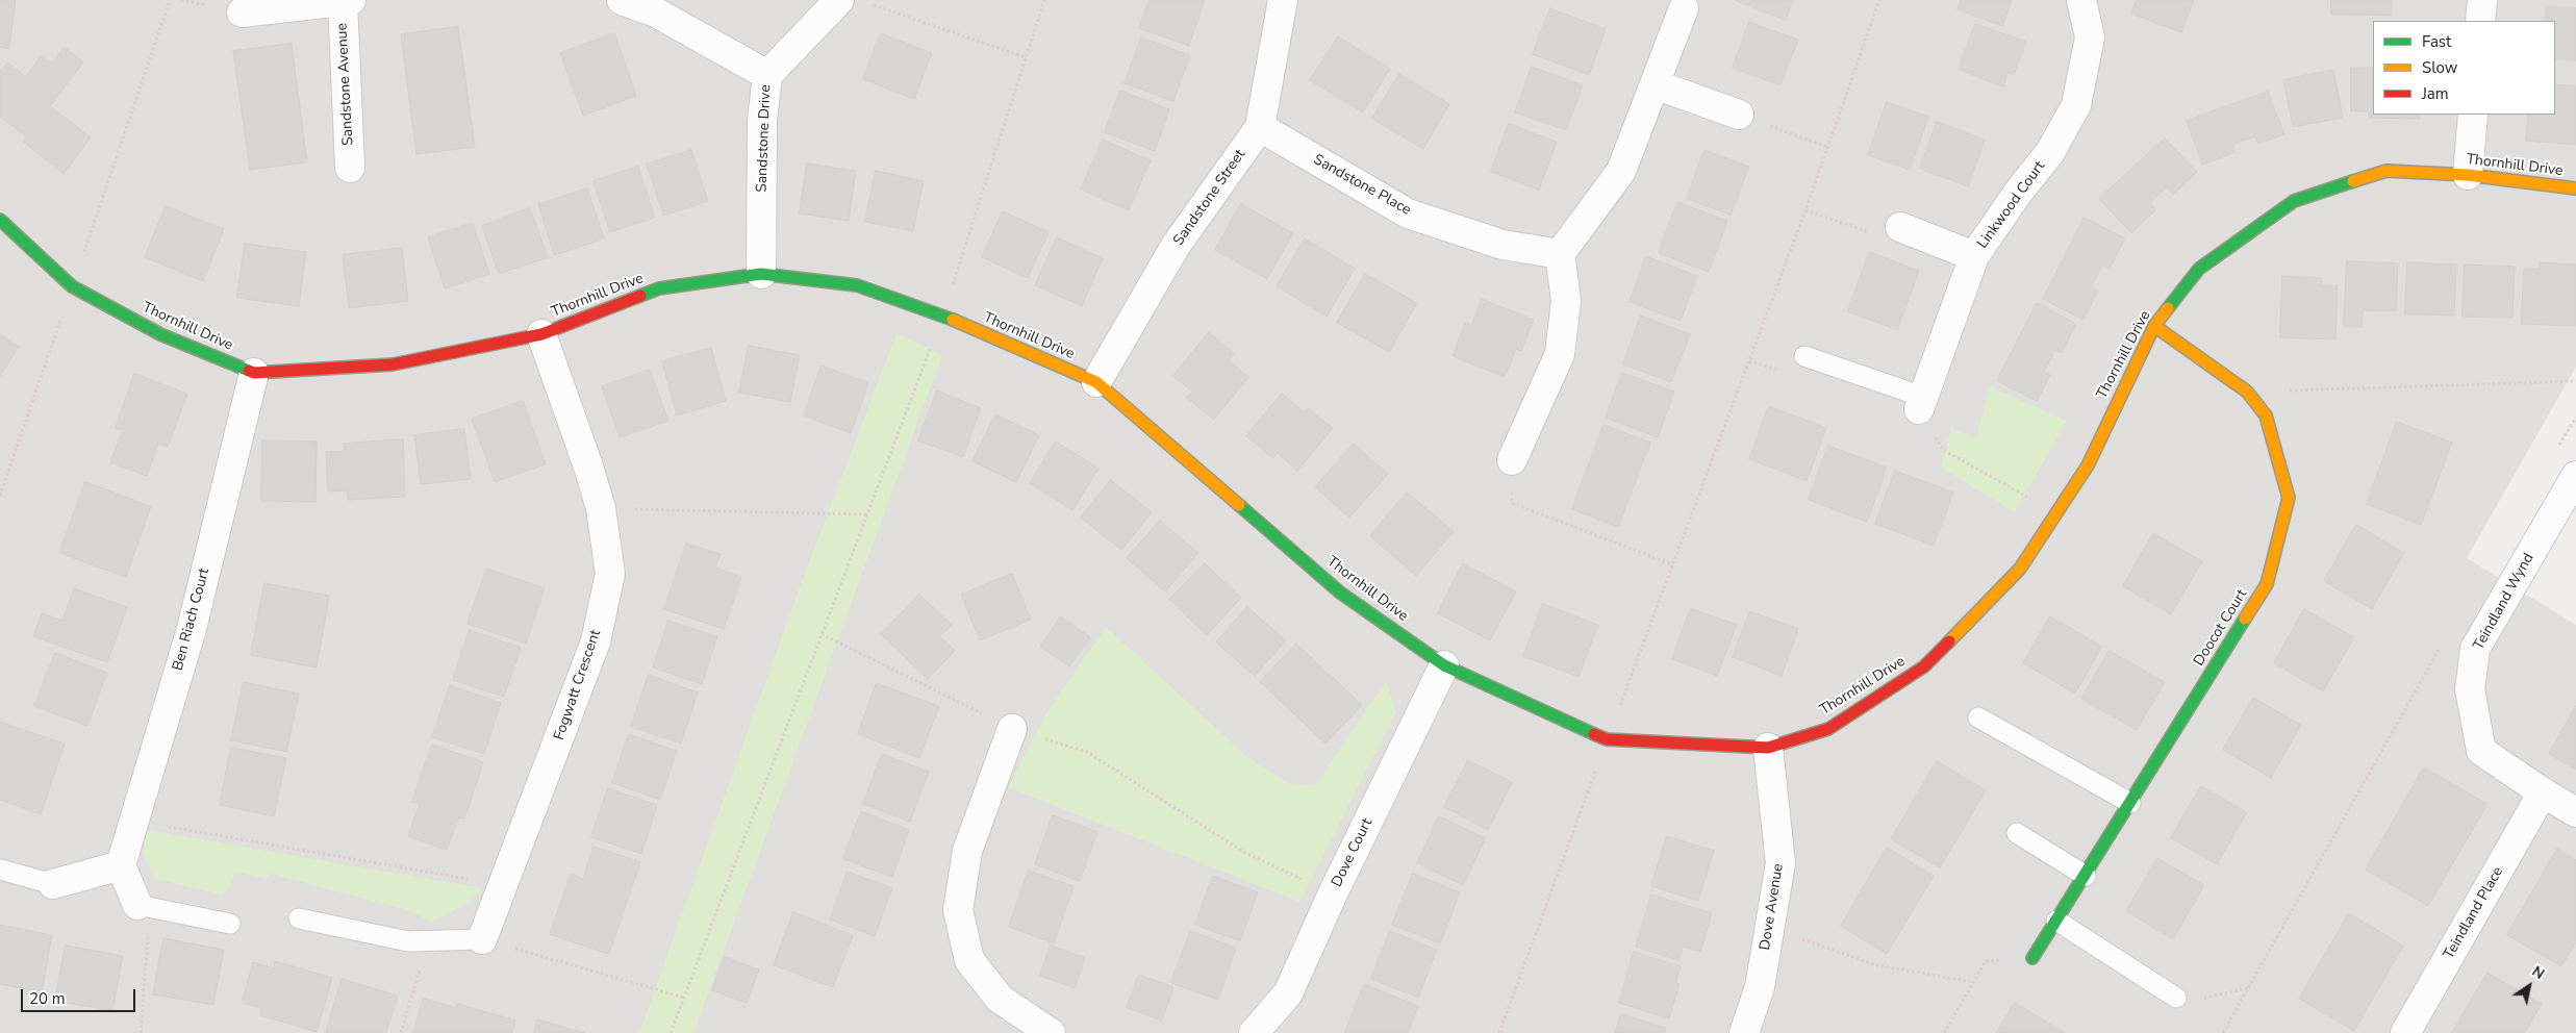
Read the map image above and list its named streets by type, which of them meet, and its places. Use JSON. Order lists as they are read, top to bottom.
{
  "streets": {
    "street": [
      "Sandstone Avenue",
      "Sandstone Drive",
      "Thornhill Drive",
      "Sandstone Place",
      "Sandstone Street",
      "Linkwood Court",
      "Teindland Wynd",
      "Ben Riach Court",
      "Doocot Court",
      "Fogwatt Crescent",
      "Dove Court",
      "Dove Avenue",
      "Teindland Place"
    ]
  },
  "crossings": [
    ["Sandstone Drive", "Thornhill Drive"],
    ["Thornhill Drive", "Sandstone Street"],
    ["Thornhill Drive", "Ben Riach Court"],
    ["Thornhill Drive", "Doocot Court"],
    ["Thornhill Drive", "Fogwatt Crescent"],
    ["Thornhill Drive", "Dove Court"],
    ["Thornhill Drive", "Dove Avenue"],
    ["Sandstone Place", "Sandstone Street"],
    ["Teindland Wynd", "Teindland Place"]
  ],
  "legend": ["Fast", "Slow", "Jam"],
  "scale_bar": "20 m",
  "north": "top right"
}
